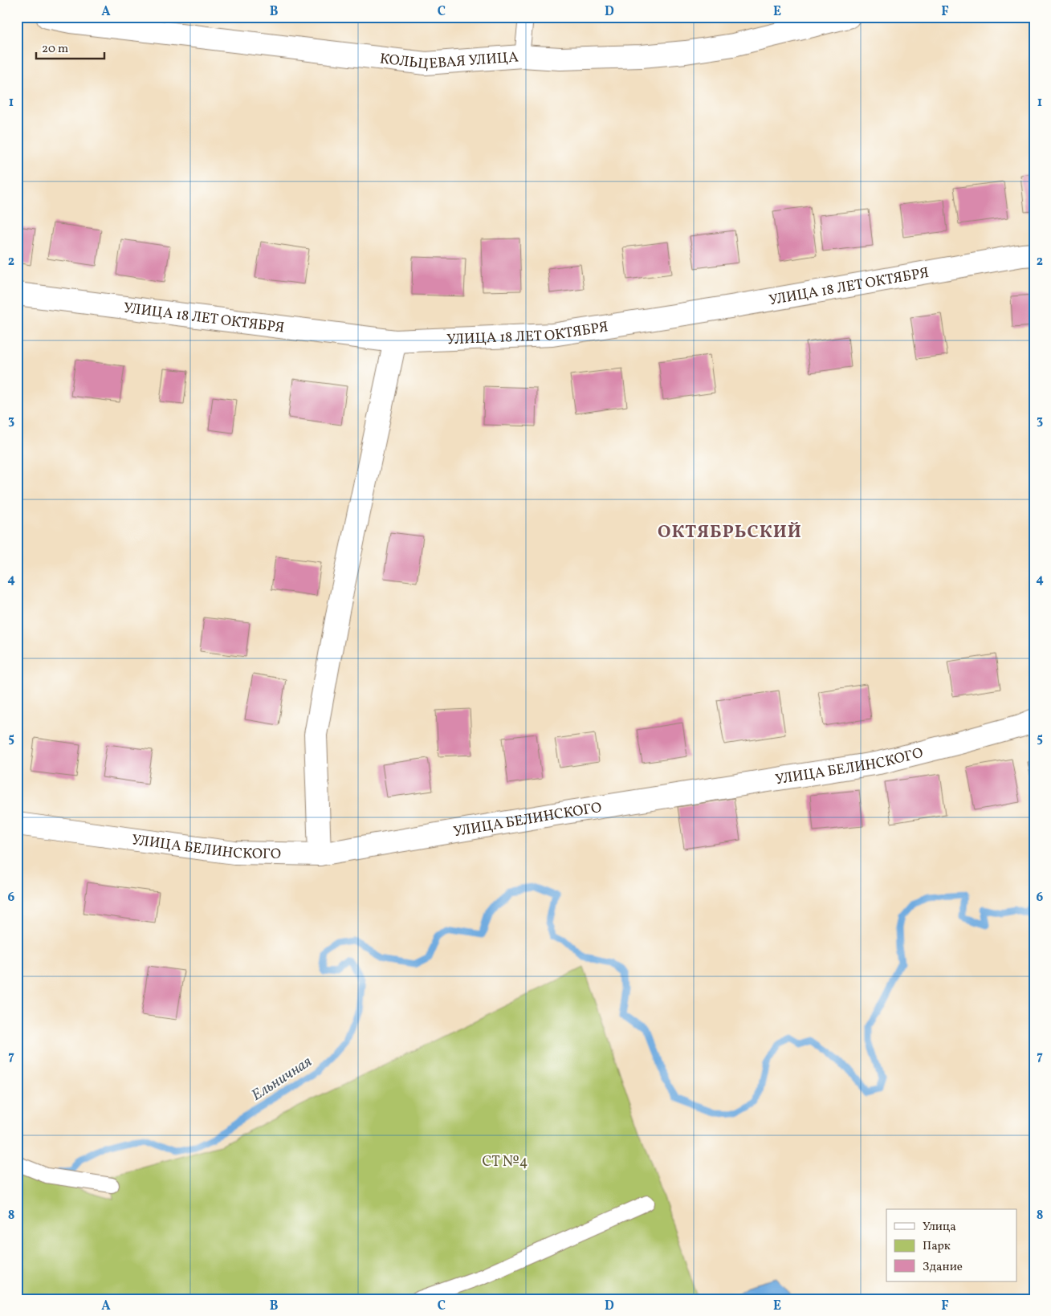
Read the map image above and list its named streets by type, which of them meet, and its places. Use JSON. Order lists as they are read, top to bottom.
{
  "streets": {
    "street": ["КОЛЬЦЕВАЯ УЛИЦА", "УЛИЦА 18 ЛЕТ ОКТЯБРЯ", "УЛИЦА БЕЛИНСКОГО"]
  },
  "districts": ["ОКТЯБРЬСКИЙ"],
  "water": ["Ельничная"],
  "parks": ["СТ №4"],
  "legend": ["Улица", "Парк", "Здание"],
  "scale_bar": "20 m",
  "grid": {
    "columns": [
      "A",
      "B",
      "C",
      "D",
      "E",
      "F"
    ],
    "rows": [
      "1",
      "2",
      "3",
      "4",
      "5",
      "6",
      "7",
      "8"
    ]
  }
}
